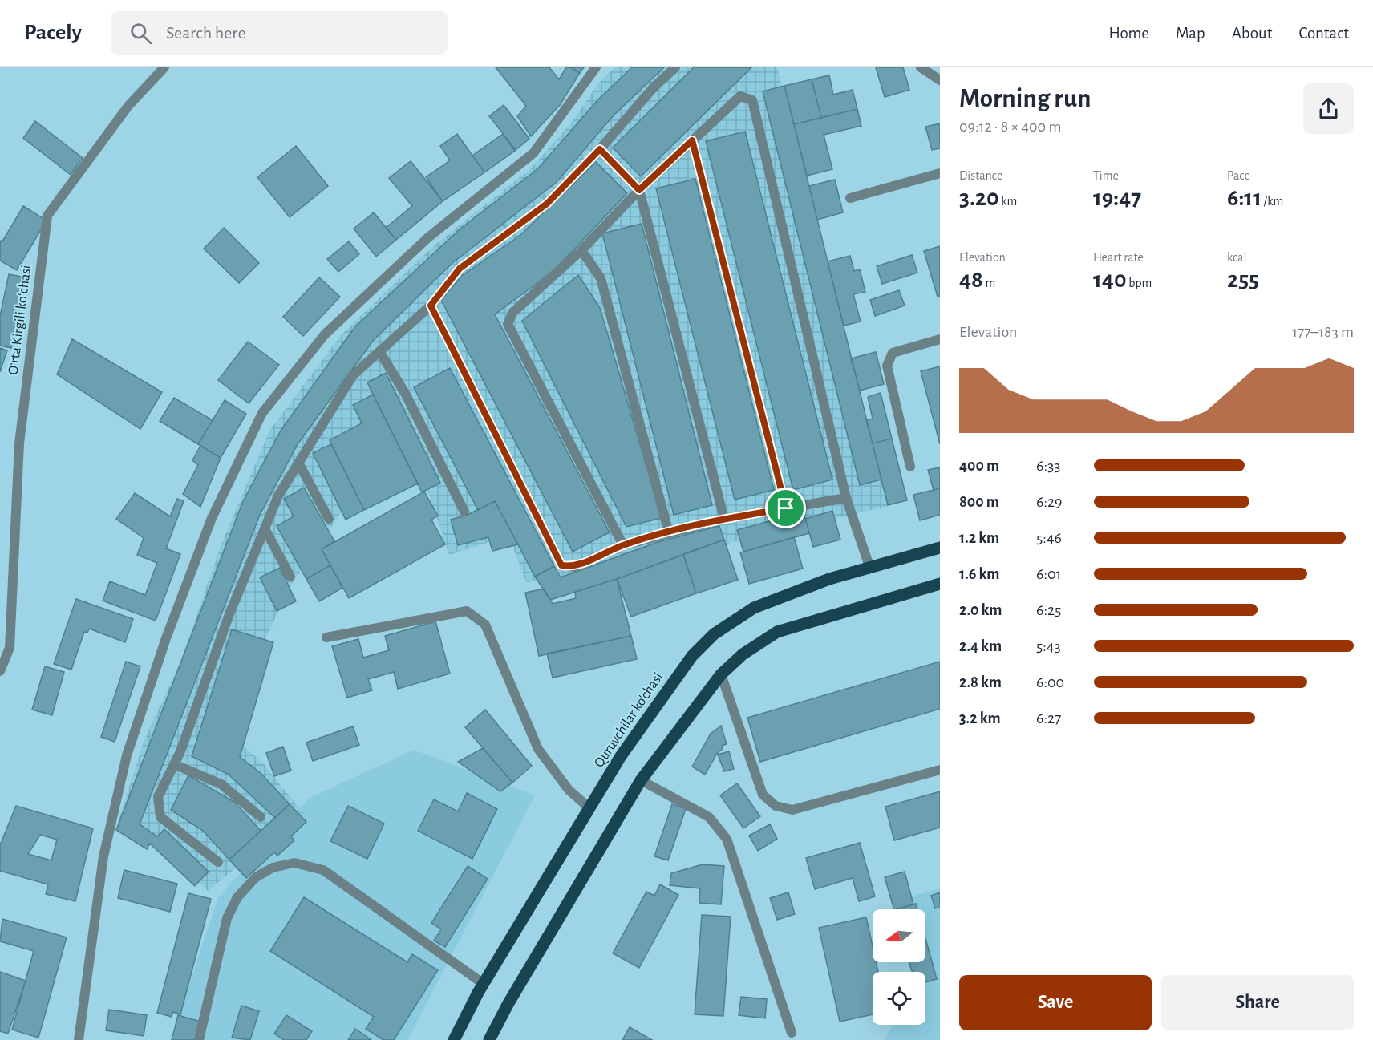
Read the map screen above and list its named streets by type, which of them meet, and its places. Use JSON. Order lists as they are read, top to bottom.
{
  "streets": {
    "main road": ["Quruvchilar ko'chasi"],
    "street": ["Oʻrta Kirgili koʻchasi"]
  },
  "north": "left",
  "page": {
    "header": "Pacely",
    "search": "Search here",
    "nav": [
      "Home",
      "Map",
      "About",
      "Contact"
    ],
    "heading": ["Morning run", "09:12 · 8 × 400 m"],
    "stats": [
      ["Distance", "3.20 km"],
      ["Time", "19:47"],
      ["Pace", "6:11 /km"],
      ["Elevation", "48 m"],
      ["Heart rate", "140 bpm"],
      ["kcal", "255"]
    ],
    "chart": ["Elevation", "177–183 m"],
    "list": [
      {
        "name": "400 m",
        "note": "6:33"
      },
      {
        "name": "800 m",
        "note": "6:29"
      },
      {
        "name": "1.2 km",
        "note": "5:46"
      },
      {
        "name": "1.6 km",
        "note": "6:01"
      },
      {
        "name": "2.0 km",
        "note": "6:25"
      },
      {
        "name": "2.4 km",
        "note": "5:43"
      },
      {
        "name": "2.8 km",
        "note": "6:00"
      },
      {
        "name": "3.2 km",
        "note": "6:27"
      }
    ],
    "buttons": ["Save", "Share"]
  }
}
